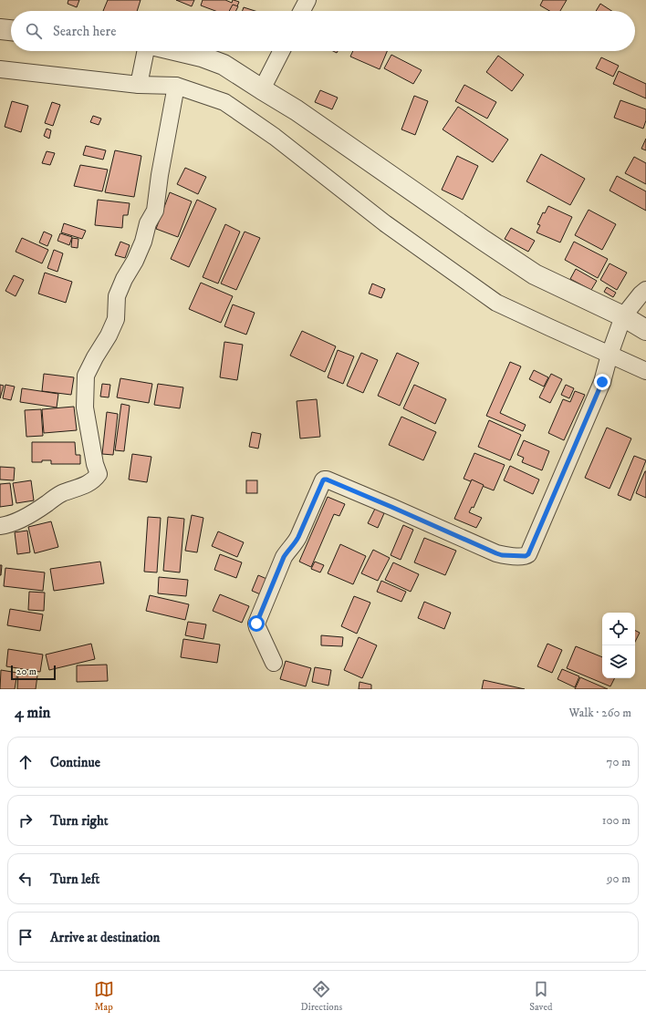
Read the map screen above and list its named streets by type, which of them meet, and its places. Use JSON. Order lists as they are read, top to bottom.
{
  "scale_bar": "20 m",
  "page": {
    "search": "Search here",
    "scale": "20 m",
    "heading": ["4 min", "Walk · 260 m"],
    "list": [
      ["Continue", "70 m"],
      ["Turn right", "100 m"],
      ["Turn left", "90 m"],
      "Arrive at destination"
    ],
    "nav": ["Map", "Directions", "Saved"]
  }
}
